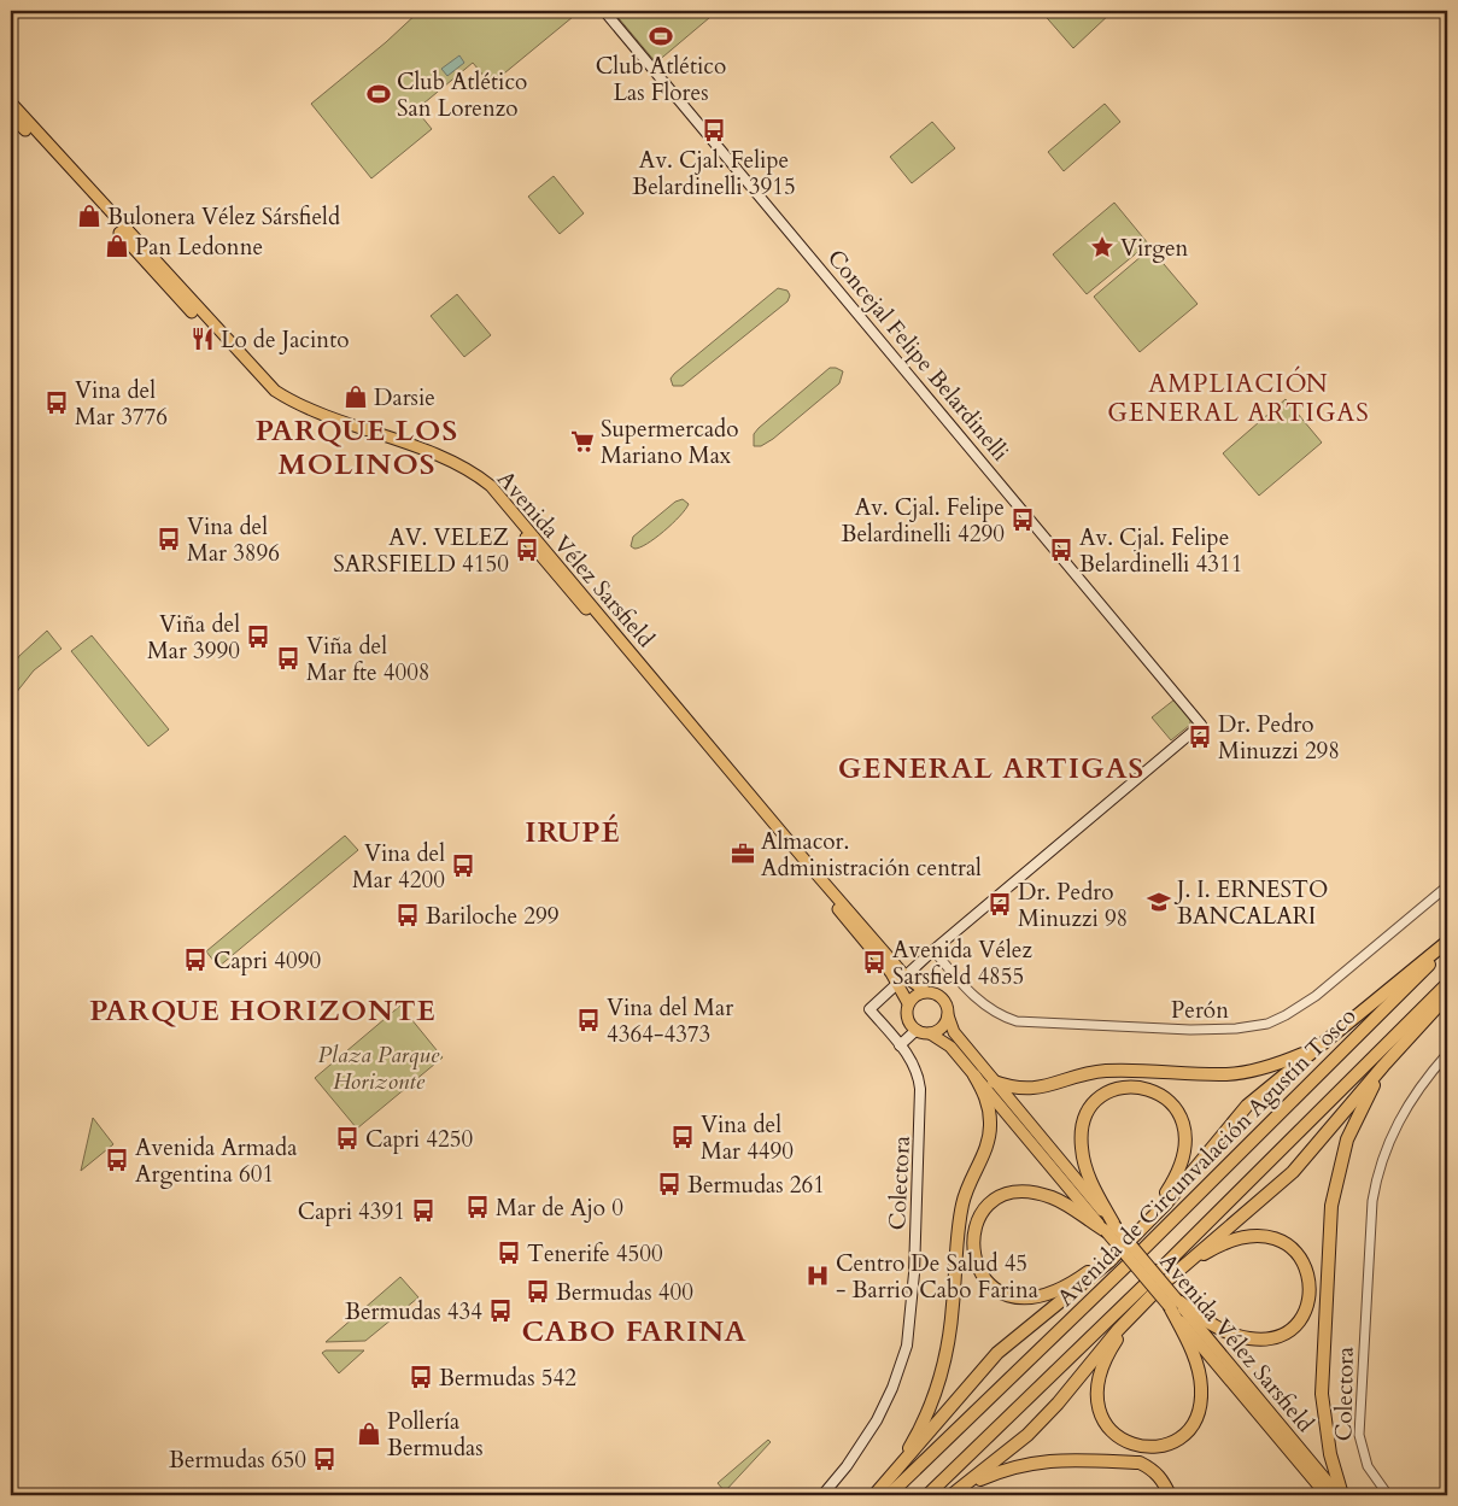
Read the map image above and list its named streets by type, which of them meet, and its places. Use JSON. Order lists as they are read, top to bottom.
{
  "streets": {
    "highway": ["Avenida de Circunvalación Agustín Tosco"],
    "main road": ["Concejal Felipe Belardinelli", "Avenida Vélez Sarsfield", "Colectora"],
    "street": ["Perón"]
  },
  "crossings": [
    ["Concejal Felipe Belardinelli", "Perón"],
    ["Avenida Vélez Sarsfield", "Colectora"]
  ],
  "districts": [
    "AMPLIACIÓN GENERAL ARTIGAS",
    "PARQUE LOS MOLINOS",
    "GENERAL ARTIGAS",
    "IRUPÉ",
    "PARQUE HORIZONTE",
    "CABO FARINA"
  ],
  "parks": ["Plaza Parque Horizonte"],
  "places": {
    "sports": ["Club Atlético Las Flores", "Club Atlético San Lorenzo"],
    "bus stop": [
      "Av. Cjal. Felipe Belardinelli 3915",
      "Vina del Mar 3776",
      "Av. Cjal. Felipe Belardinelli 4290",
      "Vina del Mar 3896",
      "AV. VELEZ SARSFIELD 4150",
      "Av. Cjal. Felipe Belardinelli 4311",
      "Viña del Mar 3990",
      "Viña del Mar fte 4008",
      "Dr. Pedro Minuzzi 298",
      "Vina del Mar 4200",
      "Dr. Pedro Minuzzi 98",
      "Bariloche 299",
      "Capri 4090",
      "Avenida Vélez Sarsfield 4855",
      "Vina del Mar 4364-4373",
      "Vina del Mar 4490",
      "Capri 4250",
      "Avenida Armada Argentina 601",
      "Bermudas 261",
      "Mar de Ajo 0",
      "Capri 4391",
      "Tenerife 4500",
      "Bermudas 400",
      "Bermudas 434",
      "Bermudas 542",
      "Bermudas 650"
    ],
    "shop": [
      "Bulonera Vélez Sársfield",
      "Pan Ledonne",
      "Darsie",
      "Pollería Bermudas"
    ],
    "place": ["Virgen"],
    "restaurant": ["Lo de Jacinto"],
    "supermarket": ["Supermercado Mariano Max"],
    "office": ["Almacor. Administración central"],
    "school or university": ["J. I. ERNESTO BANCALARI"],
    "hospital": ["Centro De Salud 45 - Barrio Cabo Farina"]
  }
}
